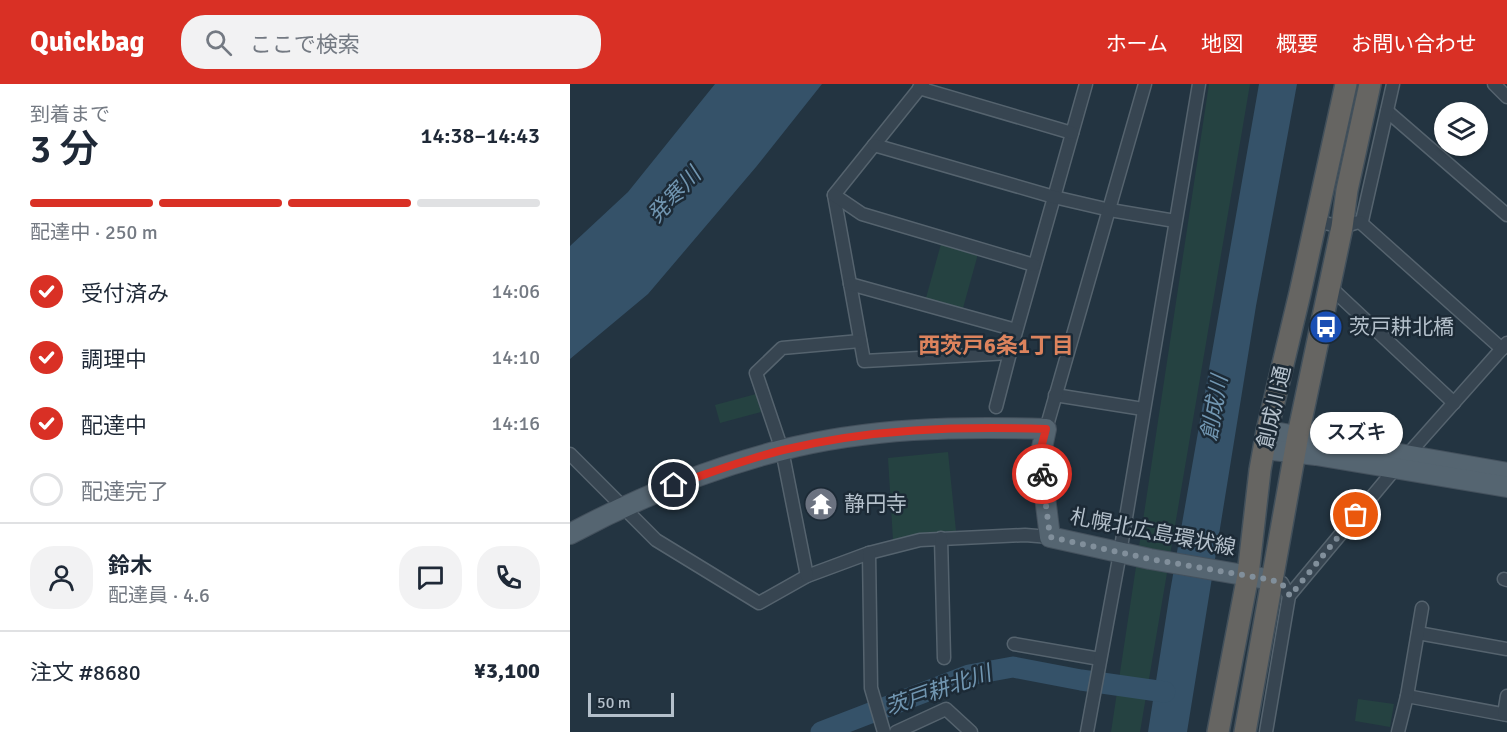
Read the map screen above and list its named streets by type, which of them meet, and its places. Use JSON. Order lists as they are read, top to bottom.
{
  "streets": {
    "highway": ["創成川通"],
    "main road": ["札幌北広島環状線"]
  },
  "crossings": [
    ["創成川通", "札幌北広島環状線"]
  ],
  "districts": ["西茨戸6条1丁目"],
  "water": ["発寒川", "創成川", "茨戸耕北川"],
  "places": {
    "bus stop": ["茨戸耕北橋"],
    "temple": ["静円寺"],
    "other": ["スズキ"]
  },
  "scale_bar": "50 m",
  "page": {
    "header": "Quickbag",
    "search": "ここで検索",
    "nav": [
      "ホーム",
      "地図",
      "概要",
      "お問い合わせ"
    ],
    "heading": ["3 分", "到着まで", "14:38–14:43"],
    "panel": [
      "鈴木",
      "配達員 · 4.6",
      "注文 #8680",
      "¥3,100"
    ],
    "bar": "配達中 · 250 m",
    "list": [
      ["受付済み", "14:06"],
      ["調理中", "14:10"],
      ["配達中", "14:16"],
      "配達完了"
    ],
    "bubble": "スズキ",
    "scale": "50 m"
  }
}
